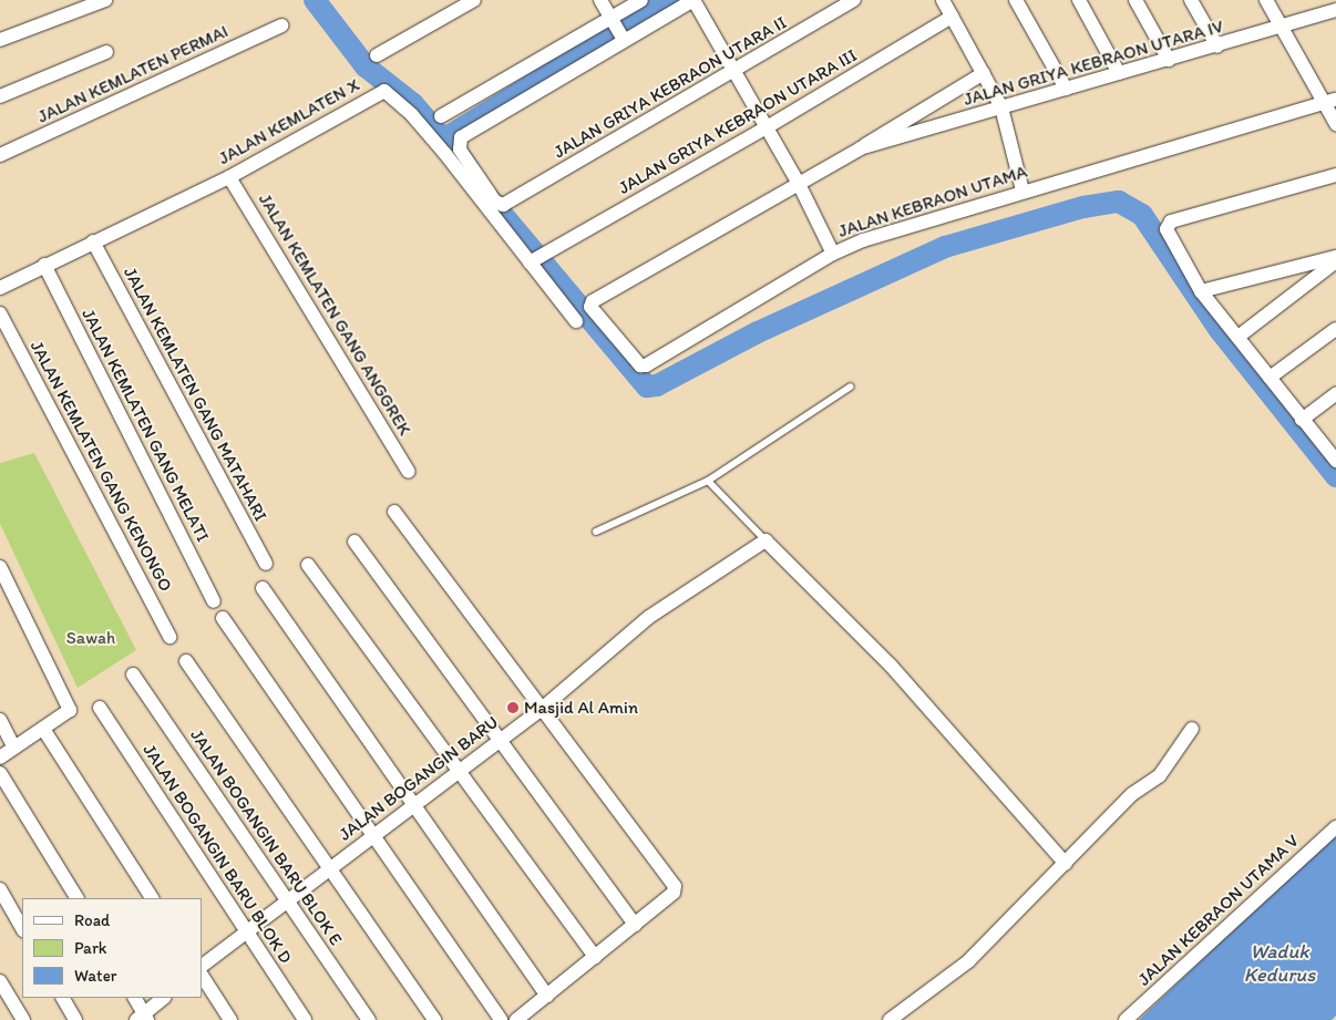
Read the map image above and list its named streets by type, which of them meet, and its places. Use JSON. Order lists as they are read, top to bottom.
{
  "streets": {
    "street": [
      "JALAN GRIYA KEBRAON UTARA IV",
      "JALAN KEMLATEN PERMAI",
      "JALAN GRIYA KEBRAON UTARA II",
      "JALAN KEMLATEN X",
      "JALAN GRIYA KEBRAON UTARA III",
      "JALAN KEBRAON UTAMA",
      "JALAN KEMLATEN GANG ANGGREK",
      "JALAN KEMLATEN GANG MATAHARI",
      "JALAN KEMLATEN GANG MELATI",
      "JALAN KEMLATEN GANG KENONGO",
      "JALAN BOGANGIN BARU",
      "JALAN BOGANGIN BARU BLOK E",
      "JALAN BOGANGIN BARU BLOK D",
      "JALAN KEBRAON UTAMA V"
    ]
  },
  "crossings": [
    ["JALAN GRIYA KEBRAON UTARA IV", "JALAN KEBRAON UTAMA"],
    ["JALAN KEMLATEN X", "JALAN GRIYA KEBRAON UTARA III"],
    ["JALAN KEMLATEN X", "JALAN KEMLATEN GANG ANGGREK"],
    ["JALAN KEMLATEN X", "JALAN KEMLATEN GANG MATAHARI"],
    ["JALAN KEMLATEN X", "JALAN KEMLATEN GANG MELATI"],
    ["JALAN BOGANGIN BARU", "JALAN BOGANGIN BARU BLOK E"],
    ["JALAN BOGANGIN BARU", "JALAN BOGANGIN BARU BLOK D"]
  ],
  "water": ["Waduk Kedurus"],
  "parks": ["Sawah"],
  "places": ["Masjid Al Amin"],
  "legend": ["Road", "Park", "Water"]
}
